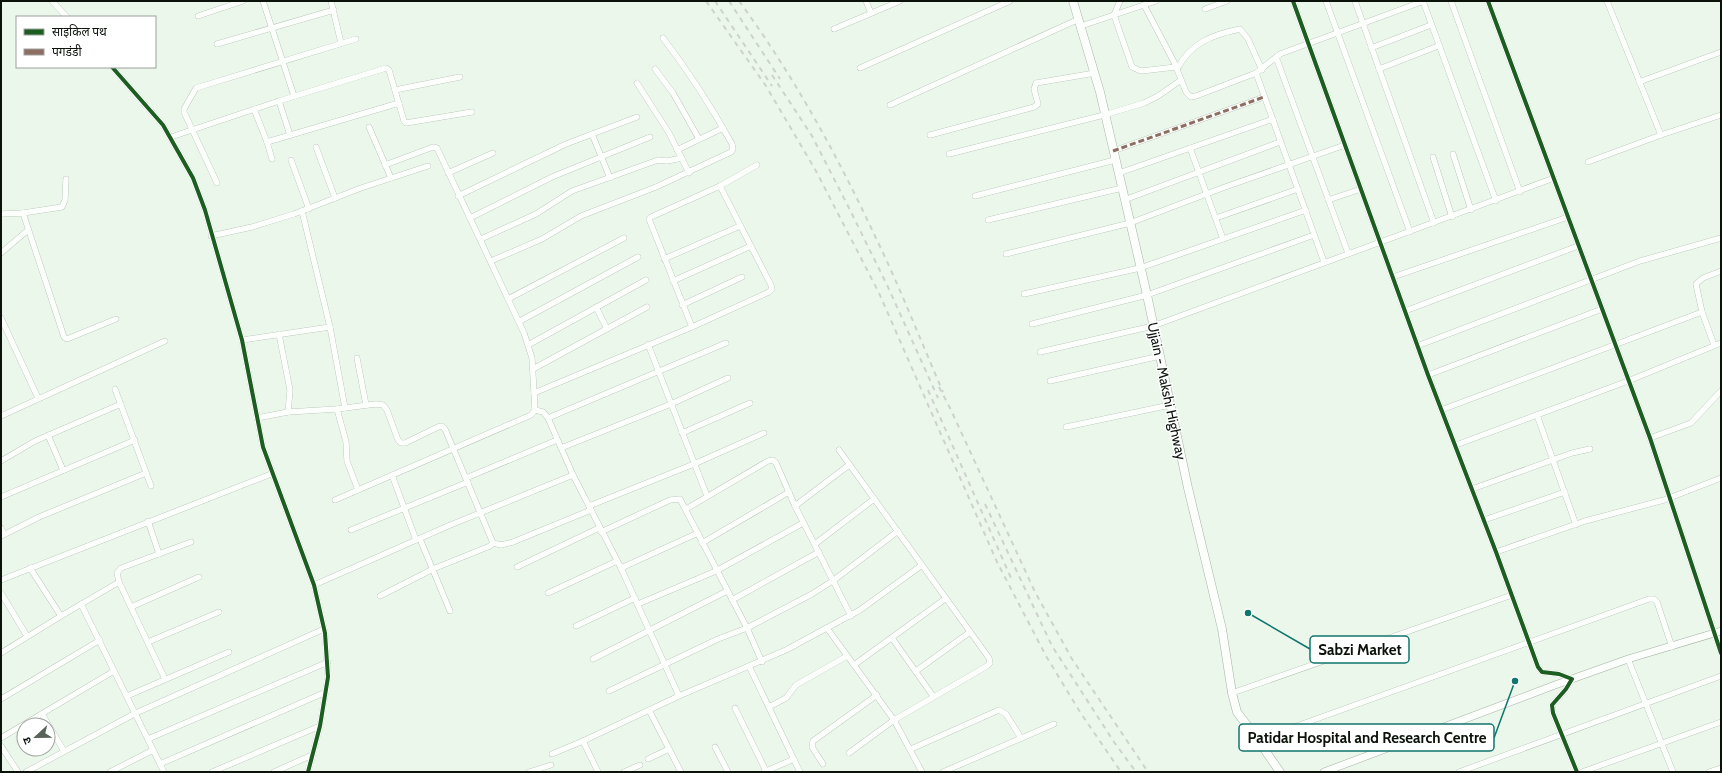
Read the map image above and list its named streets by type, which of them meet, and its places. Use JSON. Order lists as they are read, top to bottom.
{
  "streets": {
    "main road": ["Ujjain - Makshi Highway"]
  },
  "places": ["Sabzi Market", "Patidar Hospital and Research Centre"],
  "legend": ["साइकिल पथ", "पगडंडी"],
  "north": "left"
}
